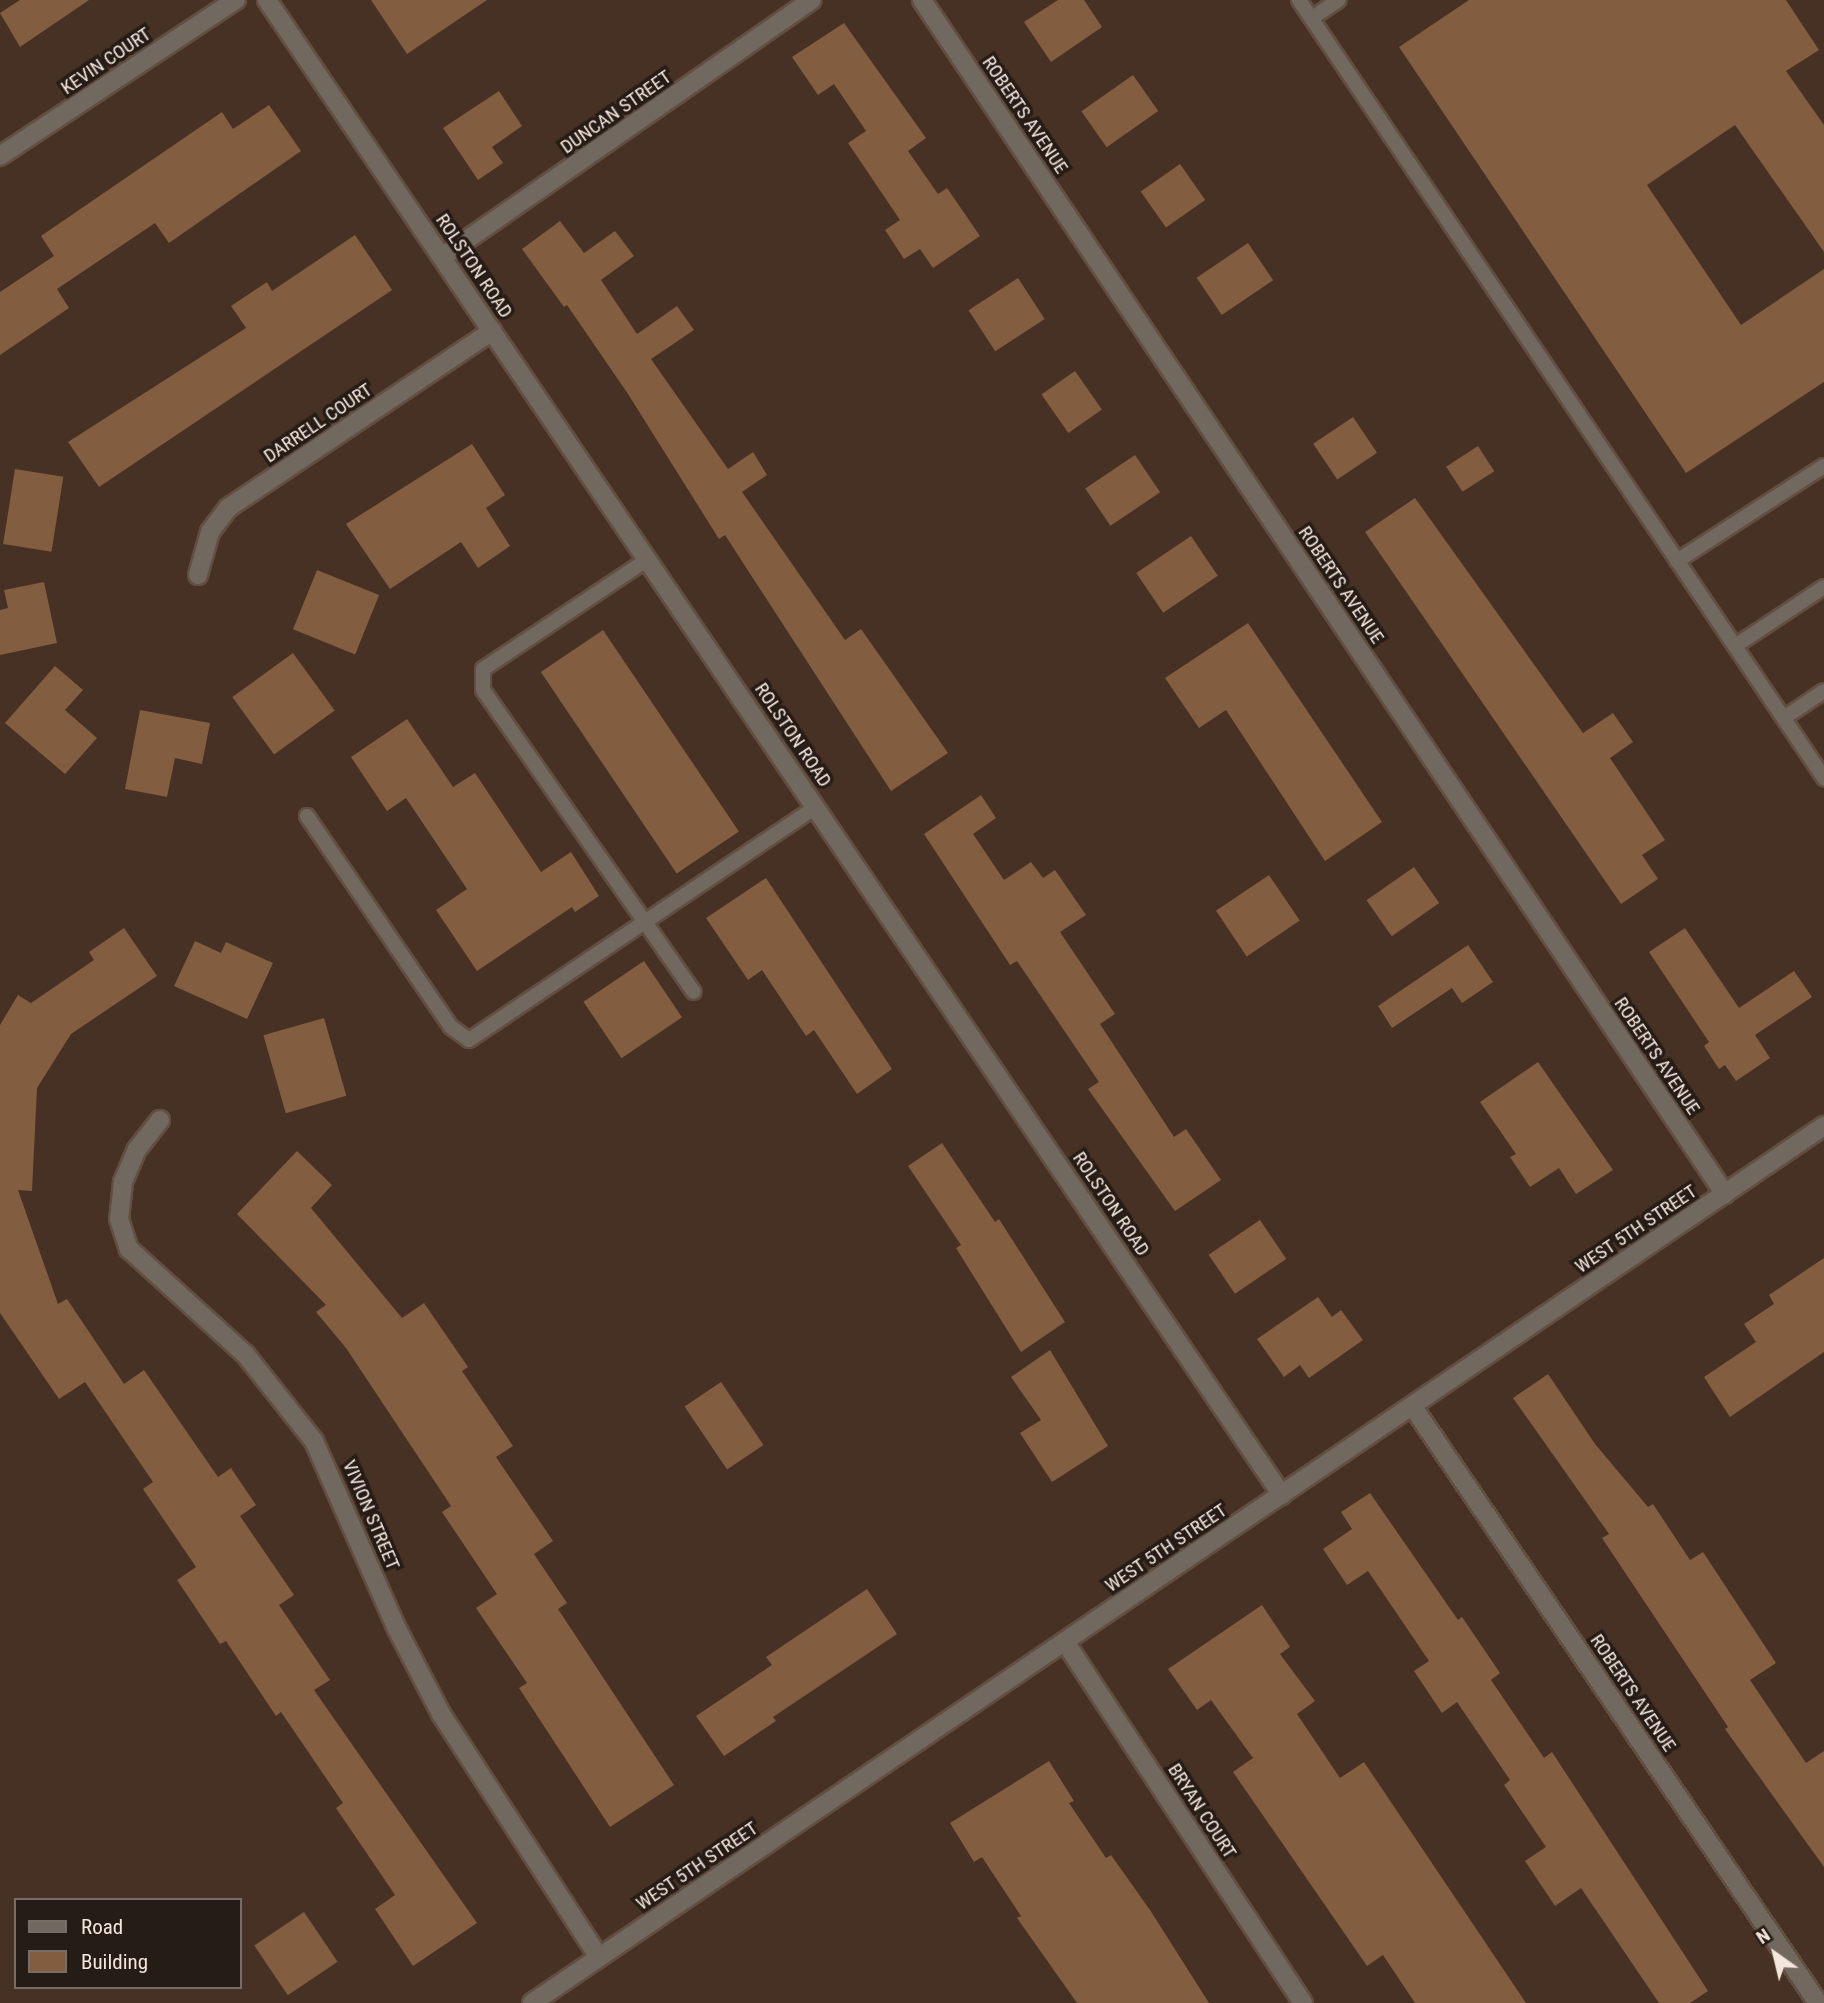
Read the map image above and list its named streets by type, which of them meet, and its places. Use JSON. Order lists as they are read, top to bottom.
{
  "streets": {
    "street": [
      "KEVIN COURT",
      "DUNCAN STREET",
      "ROBERTS AVENUE",
      "ROLSTON ROAD",
      "DARRELL COURT",
      "WEST 5TH STREET",
      "VIVION STREET",
      "BRYAN COURT"
    ]
  },
  "crossings": [
    ["DUNCAN STREET", "ROLSTON ROAD"],
    ["ROBERTS AVENUE", "WEST 5TH STREET"],
    ["ROLSTON ROAD", "DARRELL COURT"],
    ["ROLSTON ROAD", "WEST 5TH STREET"],
    ["WEST 5TH STREET", "VIVION STREET"],
    ["WEST 5TH STREET", "BRYAN COURT"]
  ],
  "legend": ["Road", "Building"],
  "north": "top left"
}
